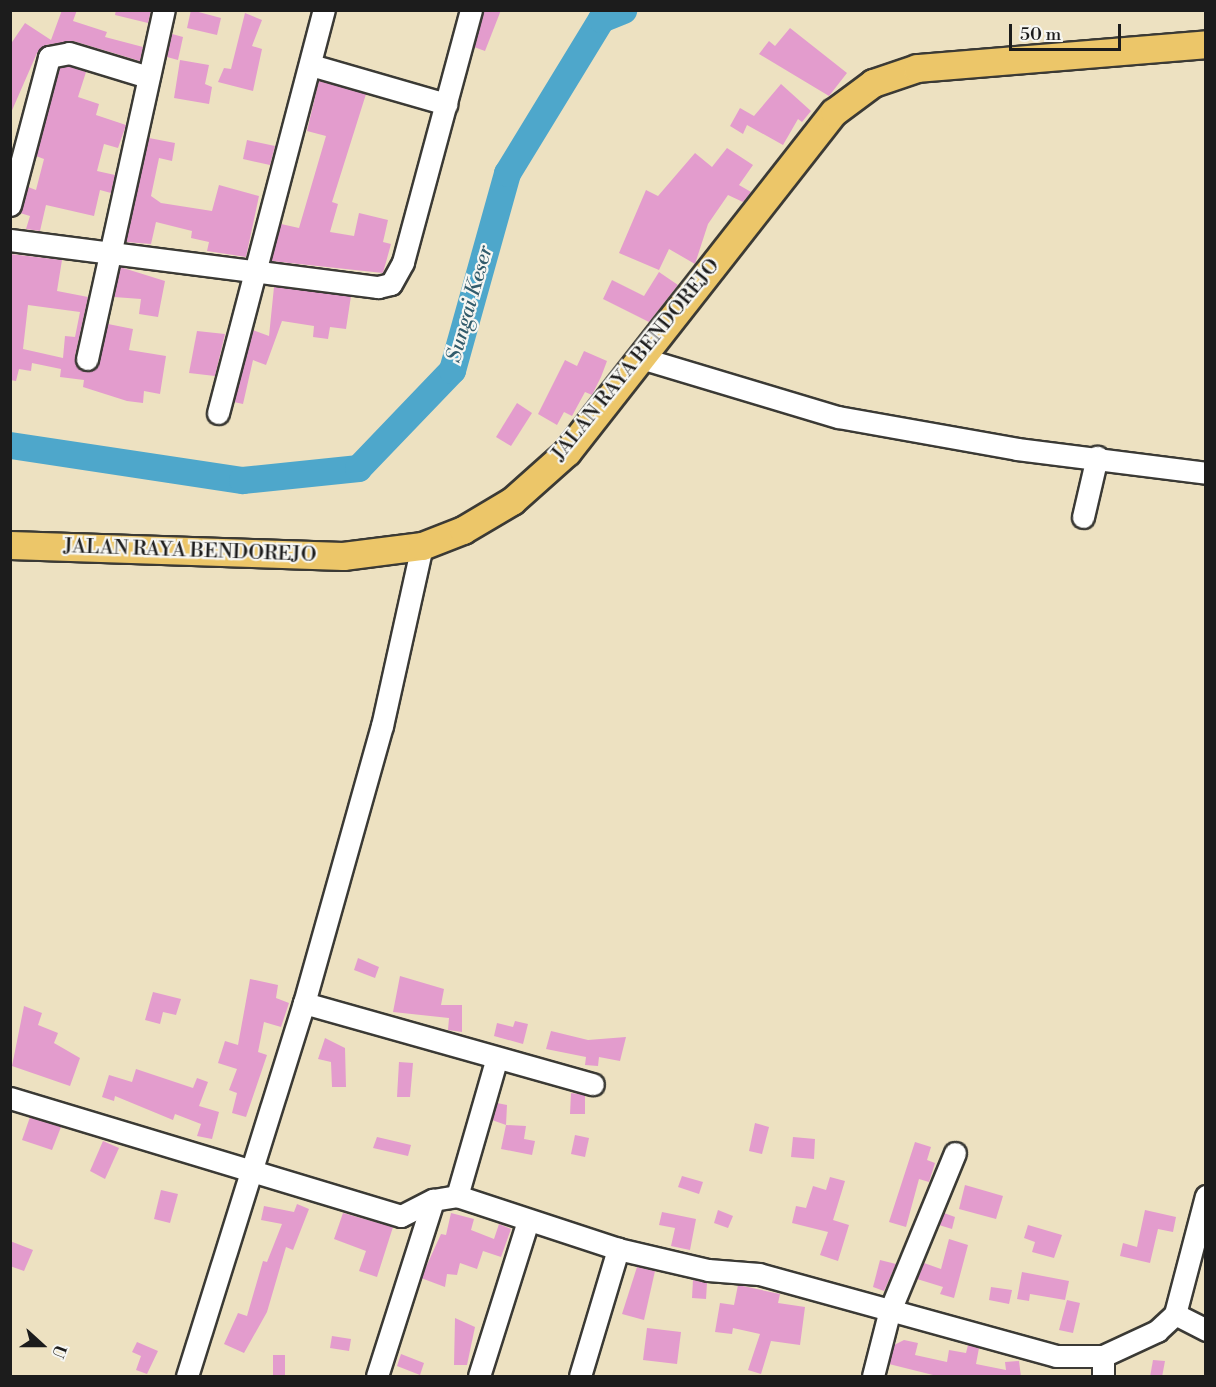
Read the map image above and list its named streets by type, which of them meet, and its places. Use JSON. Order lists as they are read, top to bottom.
{
  "streets": {
    "main road": ["JALAN RAYA BENDOREJO"]
  },
  "water": ["Sungai Keser"],
  "scale_bar": "50 m",
  "north": "right"
}
